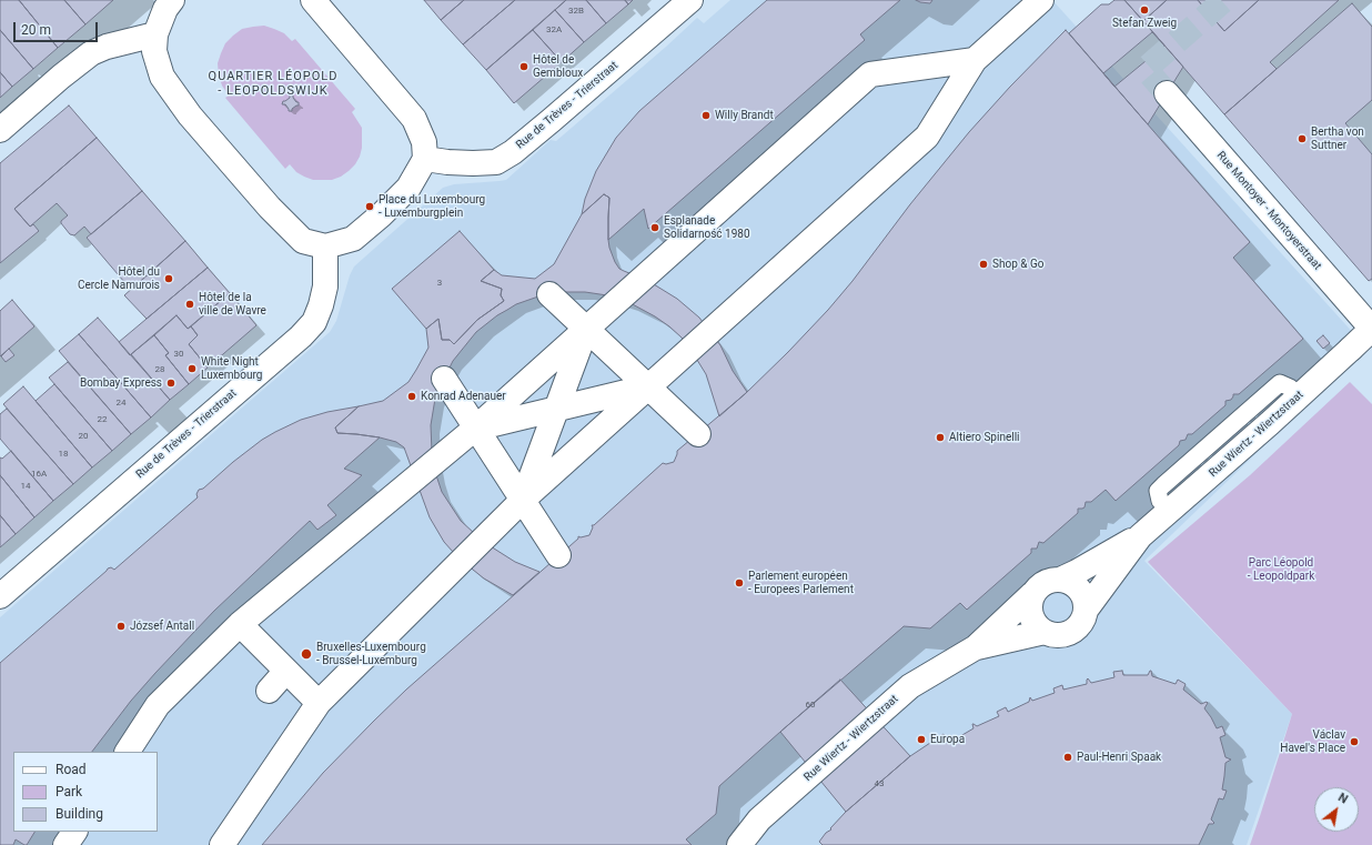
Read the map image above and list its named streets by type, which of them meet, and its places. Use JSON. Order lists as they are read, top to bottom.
{
  "streets": {
    "street": ["Rue de Trèves - Trierstraat", "Rue Montoyer - Montoyerstraat", "Rue Wiertz - Wiertzstraat"]
  },
  "crossings": [
    ["Rue Montoyer - Montoyerstraat", "Rue Wiertz - Wiertzstraat"]
  ],
  "districts": ["QUARTIER LÉOPOLD - LEOPOLDSWIJK"],
  "parks": ["Parc Léopold - Leopoldpark"],
  "places": [
    "Stefan Zweig",
    "Hôtel de Gembloux",
    "Willy Brandt",
    "Bertha von Suttner",
    "Place du Luxembourg - Luxemburgplein",
    "Esplanade Solidarność 1980",
    "Shop & Go",
    "Hôtel du Cercle Namurois",
    "Hôtel de la ville de Wavre",
    "White Night Luxembourg",
    "Bombay Express",
    "Konrad Adenauer",
    "Altiero Spinelli",
    "Parlement européen - Europees Parlement",
    "József Antall",
    "Bruxelles-Luxembourg - Brussel-Luxemburg",
    "Europa",
    "Václav Havel's Place",
    "Paul-Henri Spaak"
  ],
  "house_numbers": [
    "32B",
    "32A",
    "3",
    "30",
    "28",
    "24",
    "22",
    "20",
    "18",
    "16A",
    "14",
    "60",
    "43"
  ],
  "legend": ["Road", "Park", "Building"],
  "scale_bar": "20 m",
  "north": "top right"
}
